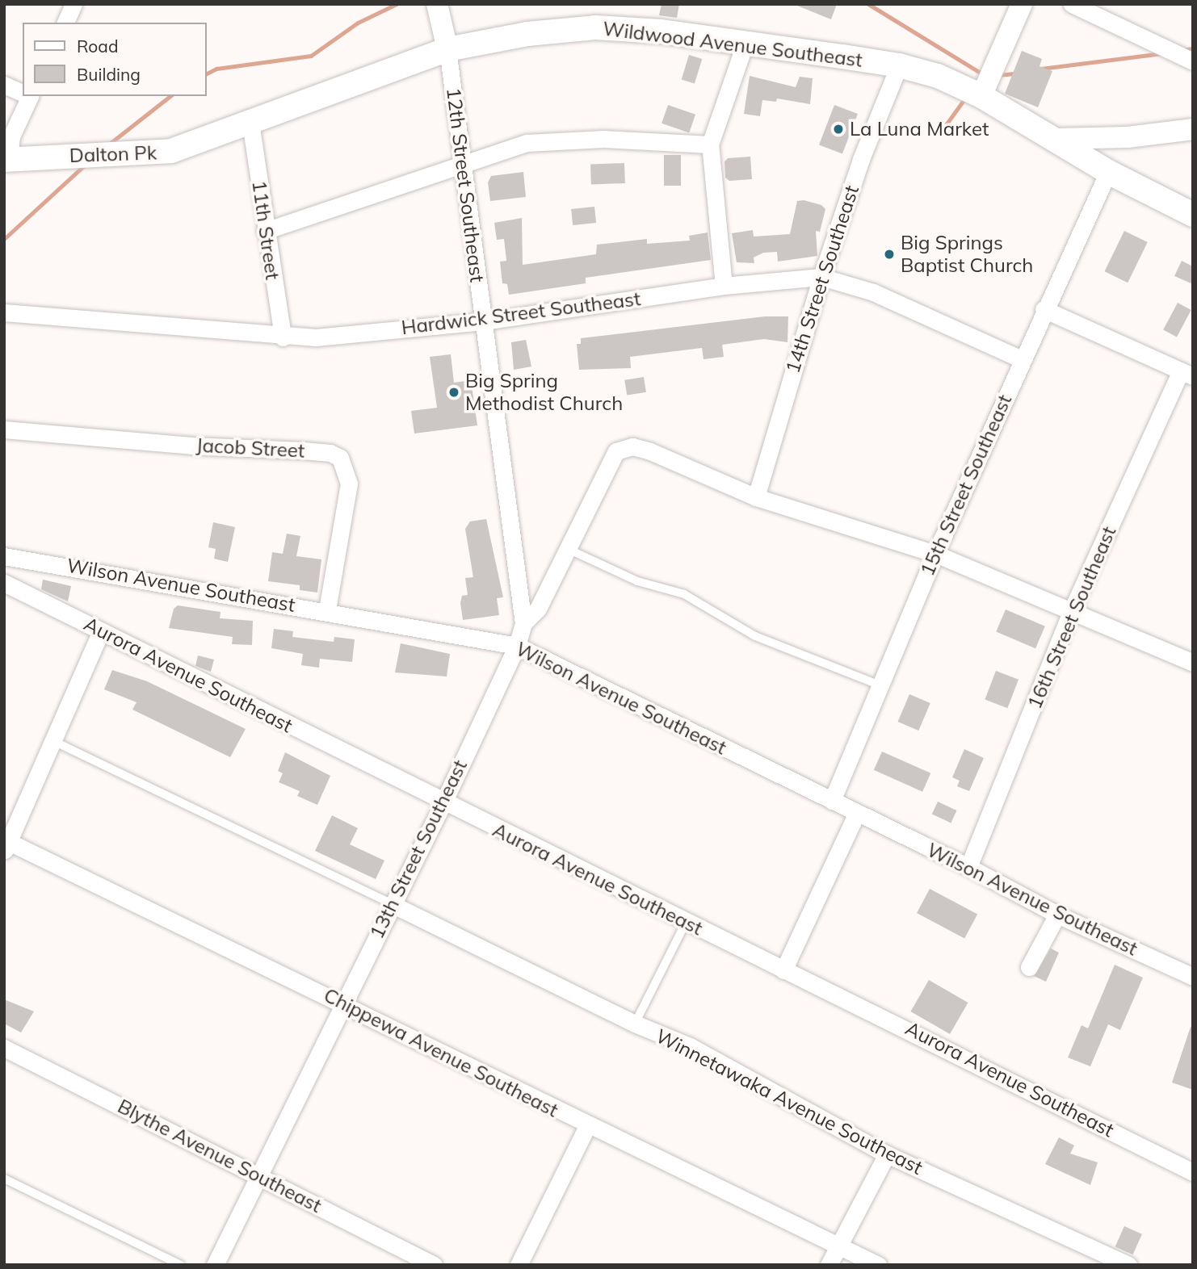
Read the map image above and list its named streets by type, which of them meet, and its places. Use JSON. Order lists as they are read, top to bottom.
{
  "streets": {
    "main road": ["Wildwood Avenue Southeast", "Dalton Pk"],
    "street": [
      "12th Street Southeast",
      "11th Street",
      "14th Street Southeast",
      "Hardwick Street Southeast",
      "Jacob Street",
      "15th Street Southeast",
      "Wilson Avenue Southeast",
      "16th Street Southeast",
      "Aurora Avenue Southeast",
      "13th Street Southeast",
      "Chippewa Avenue Southeast",
      "Winnetawaka Avenue Southeast",
      "Blythe Avenue Southeast"
    ]
  },
  "crossings": [
    ["Wildwood Avenue Southeast", "Dalton Pk"],
    ["Wildwood Avenue Southeast", "12th Street Southeast"],
    ["Wildwood Avenue Southeast", "11th Street"],
    ["Wildwood Avenue Southeast", "14th Street Southeast"],
    ["Wildwood Avenue Southeast", "15th Street Southeast"],
    ["Dalton Pk", "11th Street"],
    ["12th Street Southeast", "Hardwick Street Southeast"],
    ["12th Street Southeast", "13th Street Southeast"],
    ["11th Street", "Hardwick Street Southeast"],
    ["14th Street Southeast", "Hardwick Street Southeast"],
    ["14th Street Southeast", "13th Street Southeast"],
    ["Hardwick Street Southeast", "15th Street Southeast"],
    ["Jacob Street", "Wilson Avenue Southeast"],
    ["15th Street Southeast", "Wilson Avenue Southeast"],
    ["Wilson Avenue Southeast", "16th Street Southeast"],
    ["Wilson Avenue Southeast", "13th Street Southeast"],
    ["Aurora Avenue Southeast", "13th Street Southeast"],
    ["13th Street Southeast", "Chippewa Avenue Southeast"],
    ["13th Street Southeast", "Winnetawaka Avenue Southeast"],
    ["13th Street Southeast", "Blythe Avenue Southeast"]
  ],
  "places": ["La Luna Market", "Big Springs Baptist Church", "Big Spring Methodist Church"],
  "legend": ["Road", "Building"]
}
